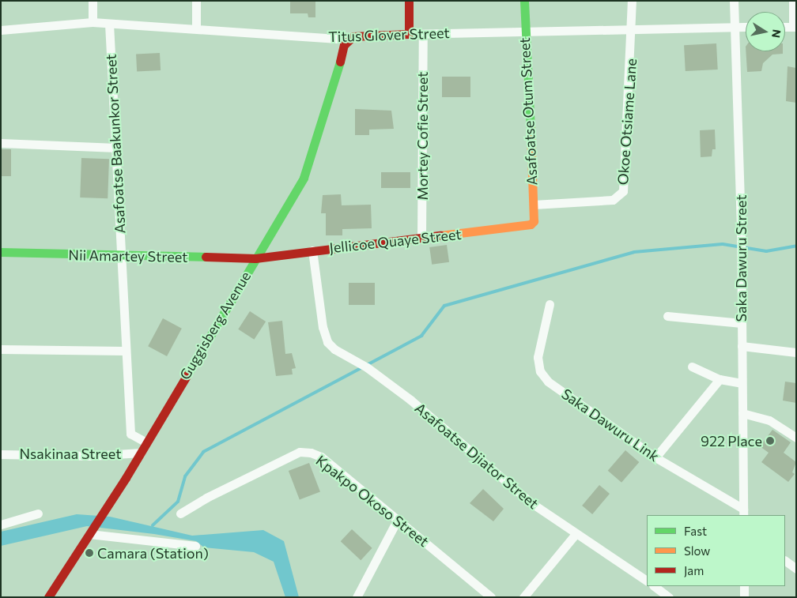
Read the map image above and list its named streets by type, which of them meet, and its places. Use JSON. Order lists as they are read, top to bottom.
{
  "streets": {
    "street": [
      "Titus Glover Street",
      "Asafoatse Otum Street",
      "Okoe Otsiame Lane",
      "Mortey Cofie Street",
      "Asafoatse Baakunkor Street",
      "Jellicoe Quaye Street",
      "Nii Amartey Street",
      "Saka Dawuru Street",
      "Guggisberg Avenue",
      "Saka Dawuru Link",
      "Nsakinaa Street",
      "Asafoatse Djiator Street",
      "Kpakpo Okoso Street"
    ]
  },
  "crossings": [
    ["Titus Glover Street", "Asafoatse Otum Street"],
    ["Titus Glover Street", "Okoe Otsiame Lane"],
    ["Titus Glover Street", "Mortey Cofie Street"],
    ["Titus Glover Street", "Asafoatse Baakunkor Street"],
    ["Titus Glover Street", "Saka Dawuru Street"],
    ["Titus Glover Street", "Guggisberg Avenue"],
    ["Asafoatse Otum Street", "Okoe Otsiame Lane"],
    ["Asafoatse Otum Street", "Jellicoe Quaye Street"],
    ["Mortey Cofie Street", "Jellicoe Quaye Street"],
    ["Asafoatse Baakunkor Street", "Nii Amartey Street"],
    ["Asafoatse Baakunkor Street", "Guggisberg Avenue"],
    ["Jellicoe Quaye Street", "Nii Amartey Street"],
    ["Jellicoe Quaye Street", "Guggisberg Avenue"],
    ["Jellicoe Quaye Street", "Asafoatse Djiator Street"],
    ["Nii Amartey Street", "Guggisberg Avenue"],
    ["Saka Dawuru Street", "Saka Dawuru Link"],
    ["Guggisberg Avenue", "Nsakinaa Street"]
  ],
  "places": ["922 Place", "Camara (Station)"],
  "legend": ["Fast", "Slow", "Jam"],
  "north": "right"
}
